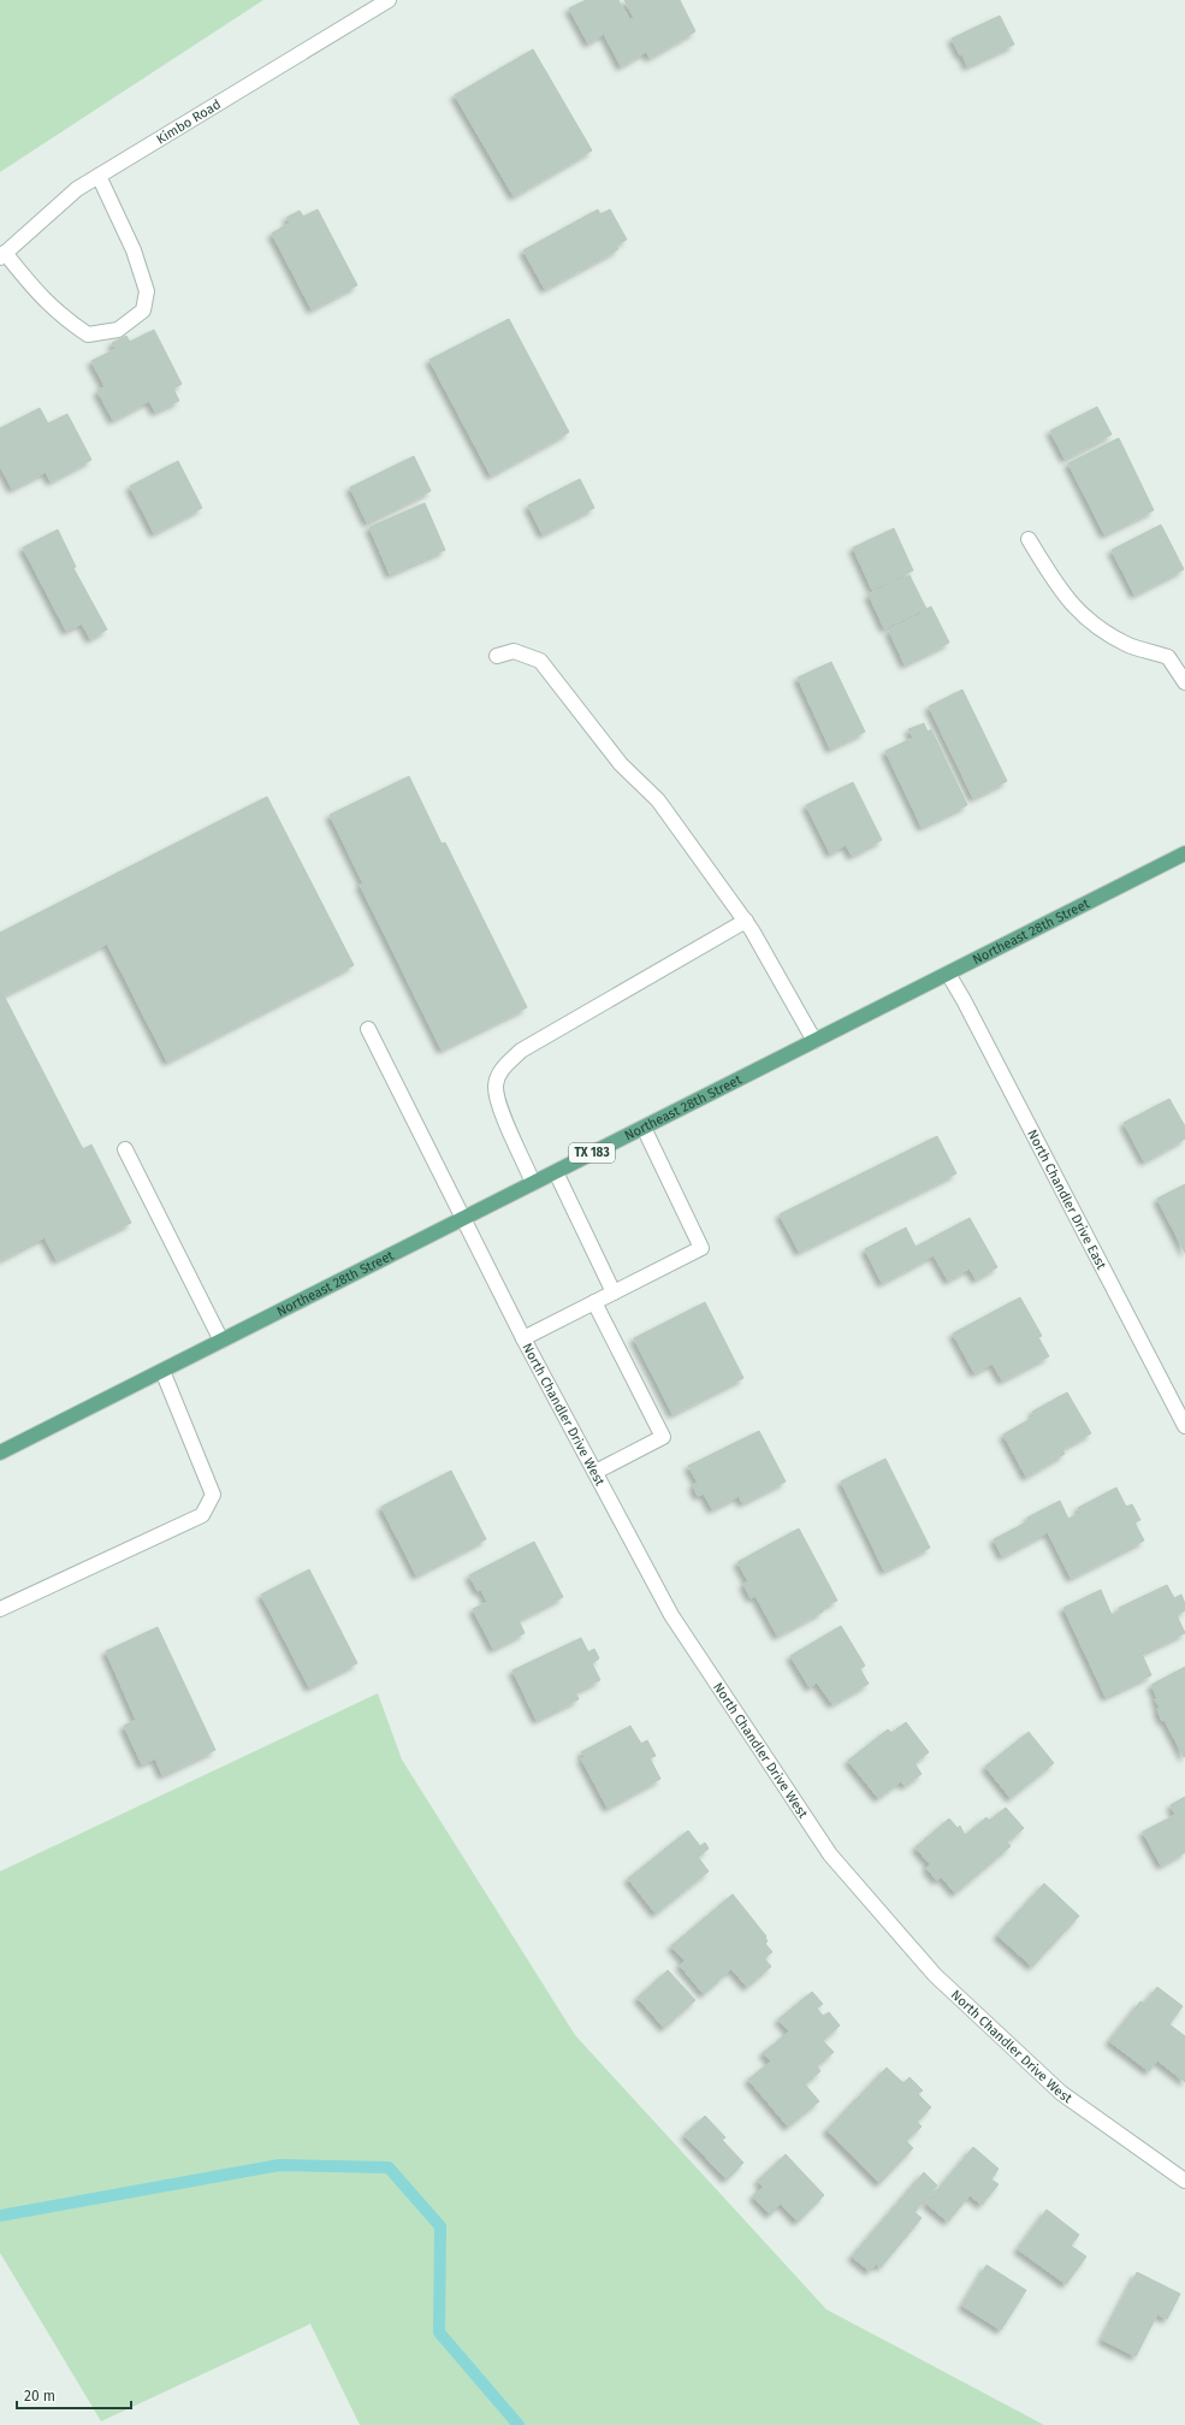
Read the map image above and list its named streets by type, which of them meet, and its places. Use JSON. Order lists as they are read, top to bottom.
{
  "streets": {
    "main road": ["Northeast 28th Street", "TX 183"],
    "street": ["Kimbo Road", "North Chandler Drive East", "North Chandler Drive West"]
  },
  "crossings": [
    ["Northeast 28th Street", "North Chandler Drive East"],
    ["Northeast 28th Street", "North Chandler Drive West"]
  ],
  "scale_bar": "20 m"
}
